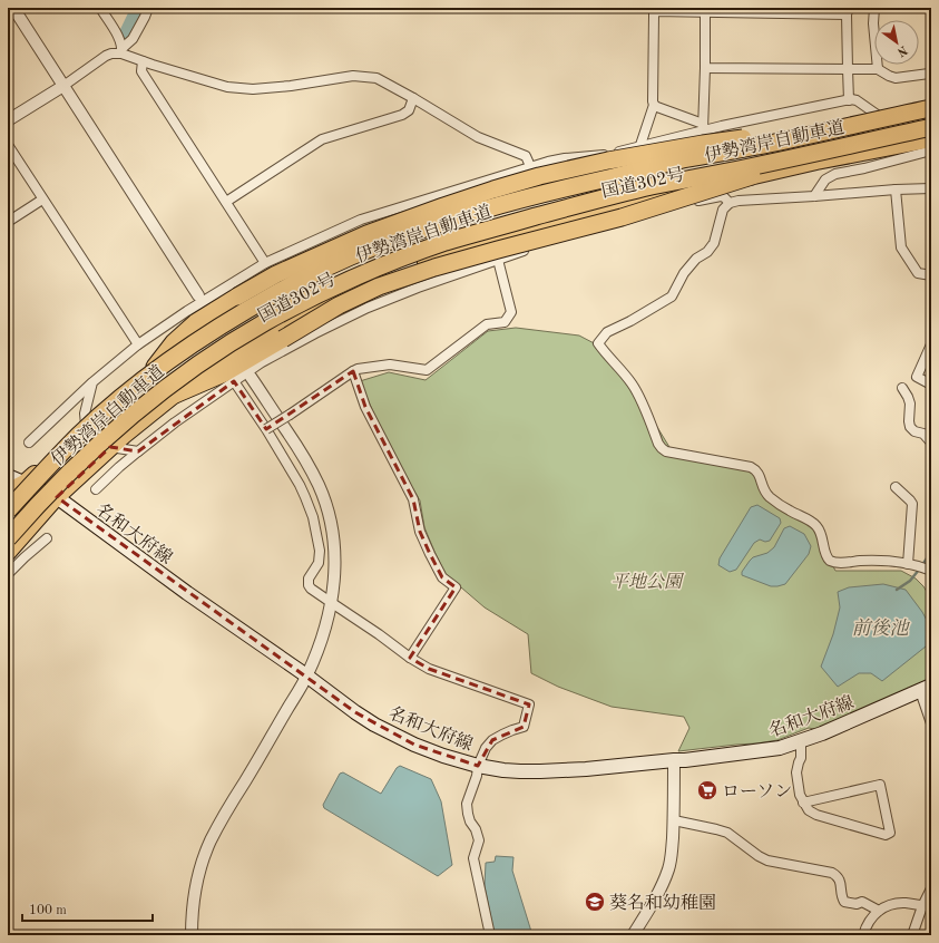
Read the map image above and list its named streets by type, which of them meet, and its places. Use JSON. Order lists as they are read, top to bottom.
{
  "streets": {
    "highway": ["伊勢湾岸自動車道", "国道302号"],
    "main road": ["名和大府線"]
  },
  "crossings": [
    ["伊勢湾岸自動車道", "国道302号"],
    ["国道302号", "名和大府線"]
  ],
  "water": ["前後池"],
  "parks": ["平地公園"],
  "places": {
    "supermarket": ["ローソン"],
    "school or university": ["葵名和幼稚園"]
  },
  "scale_bar": "100 m",
  "north": "bottom right"
}
